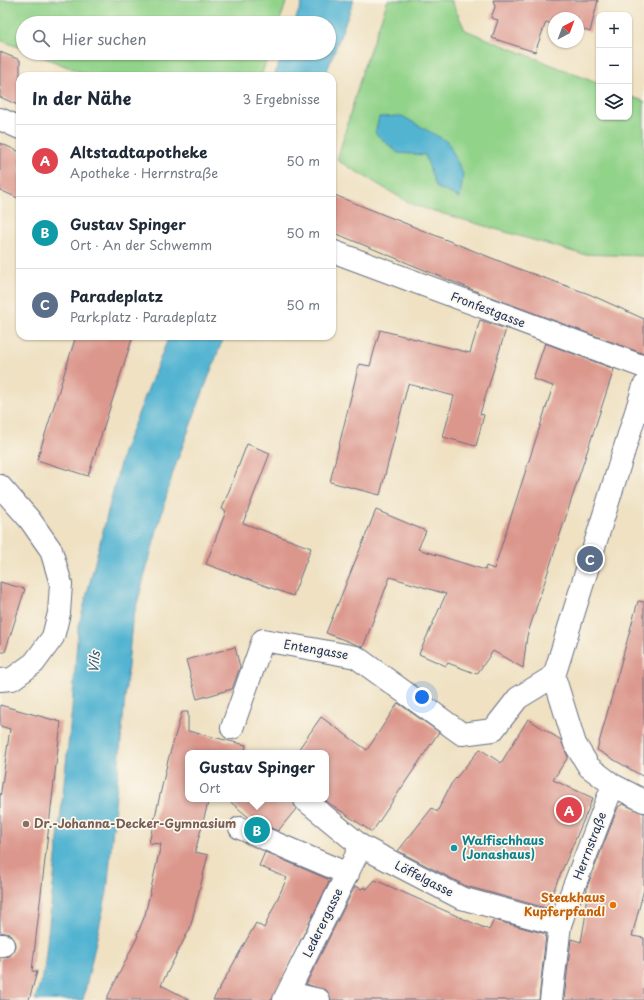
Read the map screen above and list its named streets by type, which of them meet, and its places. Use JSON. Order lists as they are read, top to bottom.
{
  "streets": {
    "street": [
      "Fronfestgasse",
      "Entengasse",
      "Herrnstraße",
      "Löffelgasse",
      "Lederergasse"
    ]
  },
  "crossings": [
    ["Herrnstraße", "Löffelgasse"],
    ["Löffelgasse", "Lederergasse"]
  ],
  "water": ["Vils"],
  "places": ["Dr.-Johanna-Decker-Gymnasium", "Walfischhaus (Jonashaus)", "Steakhaus Kupferpfandl"],
  "north": "top right",
  "page": {
    "map_buttons": ["+", "−"],
    "search": "Hier suchen",
    "heading": ["In der Nähe", "3 Ergebnisse"],
    "list": [
      {
        "mark": "A",
        "name": "Altstadtapotheke",
        "note": "Apotheke · Herrnstraße",
        "value": "50 m"
      },
      {
        "mark": "B",
        "name": "Gustav Spinger",
        "note": "Ort · An der Schwemm",
        "value": "50 m"
      },
      {
        "mark": "C",
        "name": "Paradeplatz",
        "note": "Parkplatz · Paradeplatz",
        "value": "50 m"
      }
    ],
    "pins": ["C", "A", "B"],
    "popup": ["Gustav Spinger", "Ort"]
  }
}
